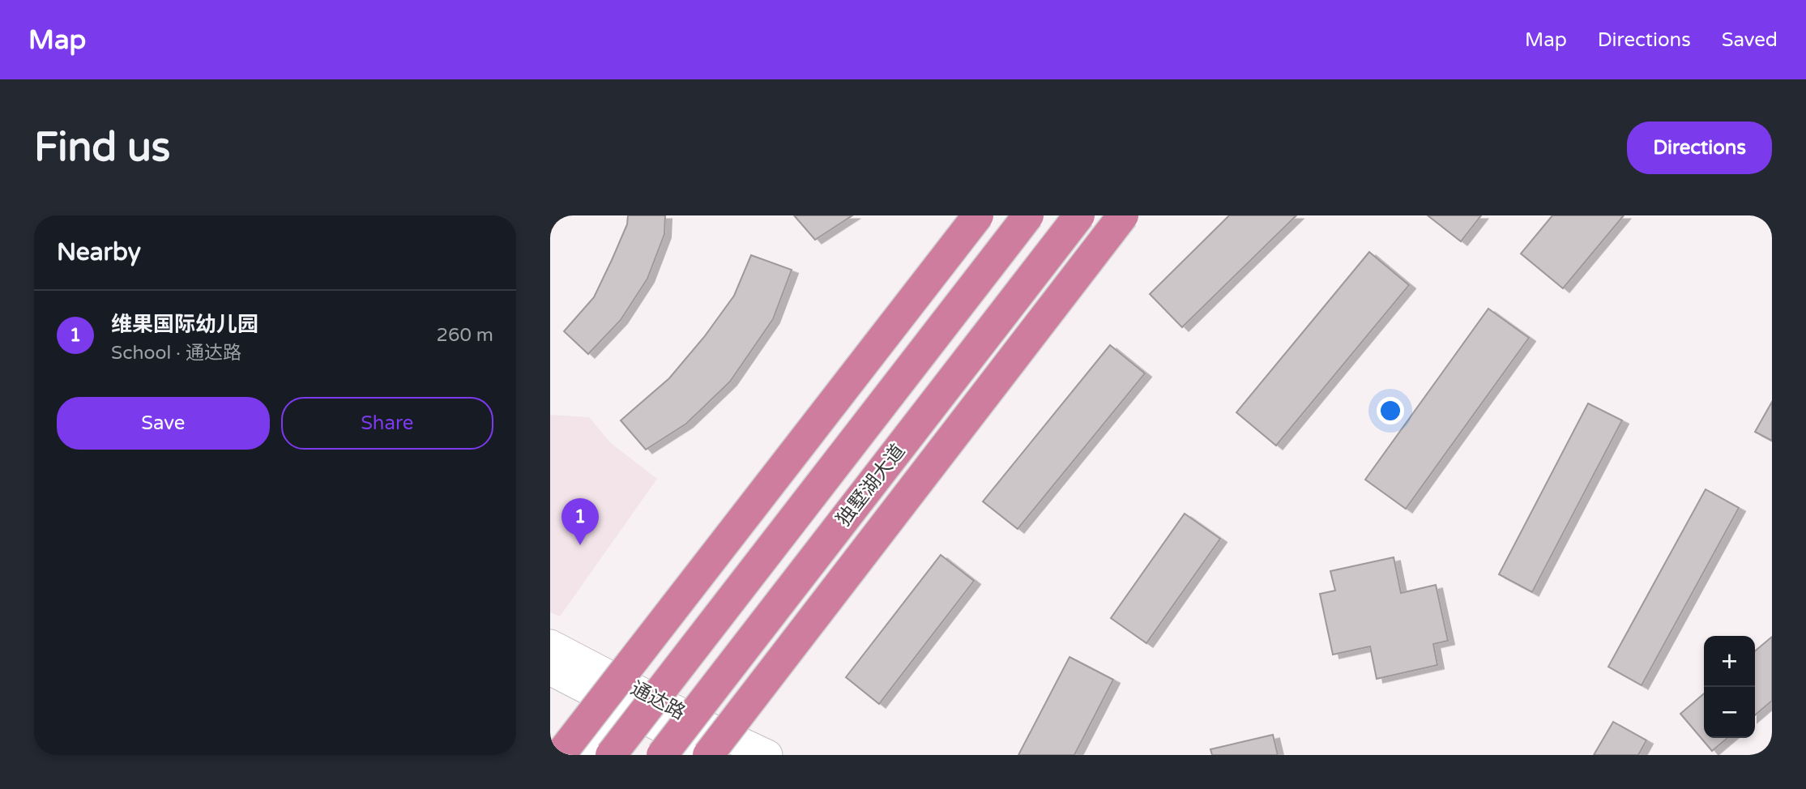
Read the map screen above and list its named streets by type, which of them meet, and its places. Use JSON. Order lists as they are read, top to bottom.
{
  "streets": {
    "highway": ["独墅湖大道"],
    "main road": ["通达路"]
  },
  "page": {
    "header": "Map",
    "nav": ["Map", "Directions", "Saved"],
    "buttons": [
      "Directions",
      ["Save", "Share"]
    ],
    "title": "Find us",
    "heading": "Nearby",
    "list": [
      {
        "mark": "1",
        "name": "维果国际幼儿园",
        "note": "School · 通达路",
        "value": "260 m"
      }
    ],
    "pins": "1",
    "map_buttons": ["+", "−"]
  }
}
